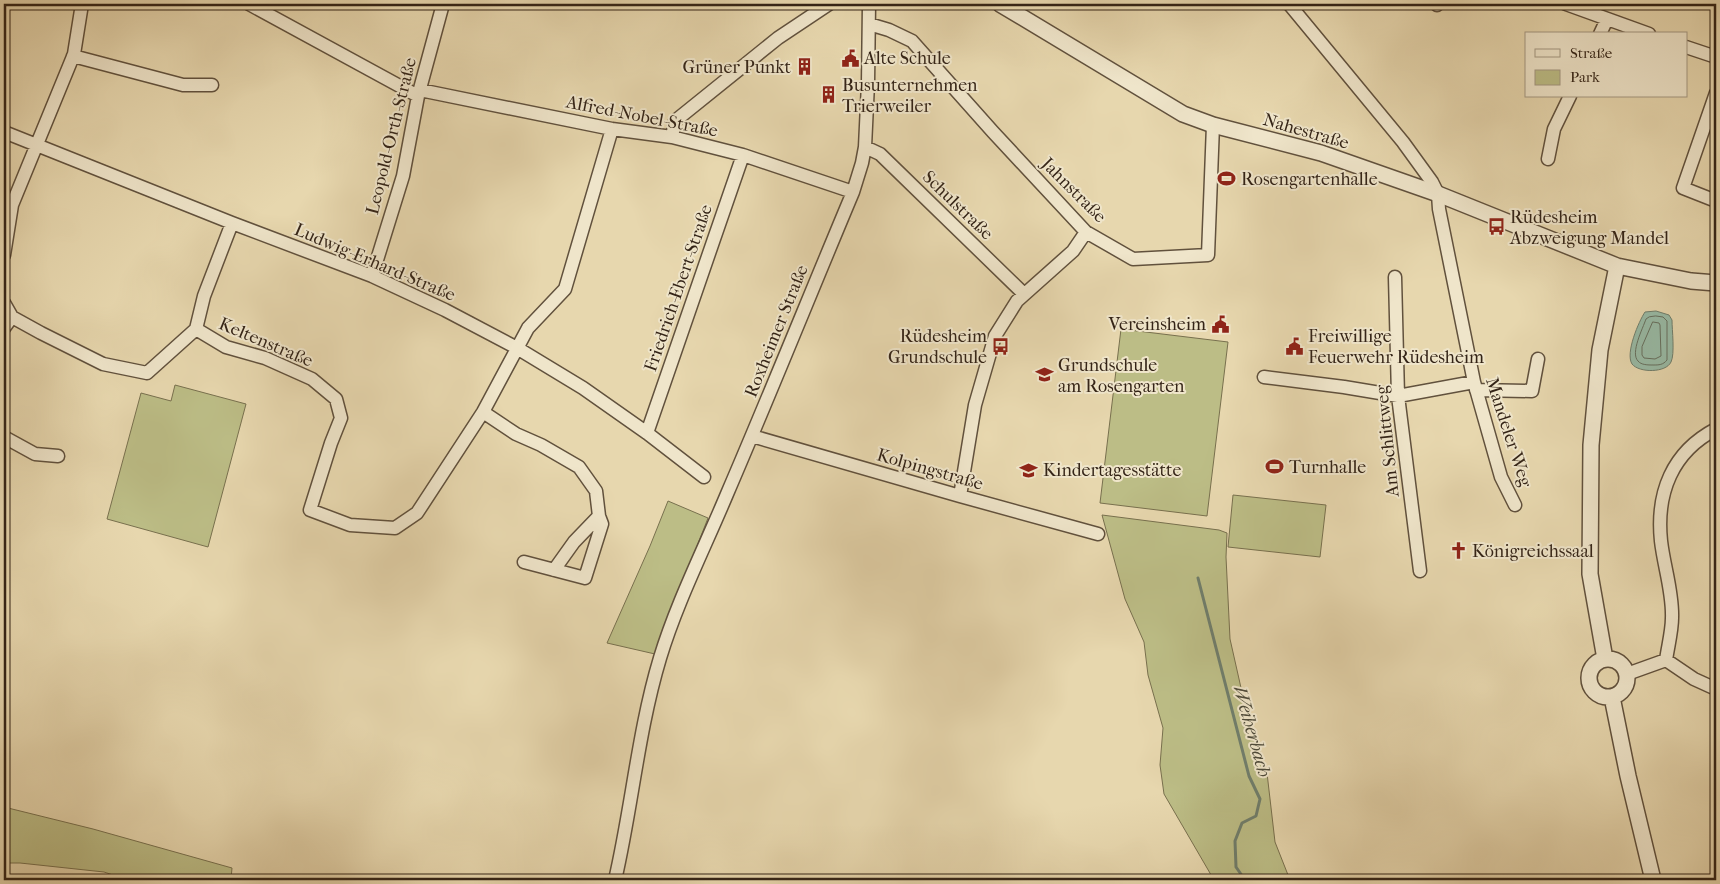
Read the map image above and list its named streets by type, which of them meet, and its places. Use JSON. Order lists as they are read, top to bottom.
{
  "streets": {
    "street": [
      "Alfred-Nobel-Straße",
      "Nahestraße",
      "Leopold-Orth-Straße",
      "Jahnstraße",
      "Schulstraße",
      "Ludwig-Erhard-Straße",
      "Friedrich-Ebert-Straße",
      "Roxheimer Straße",
      "Keltenstraße",
      "Mandeler Weg",
      "Am Schlittweg",
      "Kolpingstraße"
    ]
  },
  "crossings": [
    ["Alfred-Nobel-Straße", "Leopold-Orth-Straße"],
    ["Alfred-Nobel-Straße", "Friedrich-Ebert-Straße"],
    ["Alfred-Nobel-Straße", "Roxheimer Straße"],
    ["Alfred-Nobel-Straße", "Keltenstraße"],
    ["Nahestraße", "Jahnstraße"],
    ["Nahestraße", "Mandeler Weg"],
    ["Leopold-Orth-Straße", "Ludwig-Erhard-Straße"],
    ["Jahnstraße", "Roxheimer Straße"],
    ["Schulstraße", "Roxheimer Straße"],
    ["Ludwig-Erhard-Straße", "Friedrich-Ebert-Straße"],
    ["Ludwig-Erhard-Straße", "Keltenstraße"],
    ["Roxheimer Straße", "Kolpingstraße"]
  ],
  "water": ["Weiherbach"],
  "places": {
    "public building": ["Alte Schule", "Vereinsheim", "Freiwillige Feuerwehr Rüdesheim"],
    "building": ["Grüner Punkt", "Busunternehmen Trierweiler"],
    "sports": ["Rosengartenhalle", "Turnhalle"],
    "bus stop": ["Rüdesheim Abzweigung Mandel", "Rüdesheim Grundschule"],
    "school or university": ["Grundschule am Rosengarten", "Kindertagesstätte"],
    "church": ["Königreichssaal"]
  },
  "legend": ["Straße", "Park"]
}
